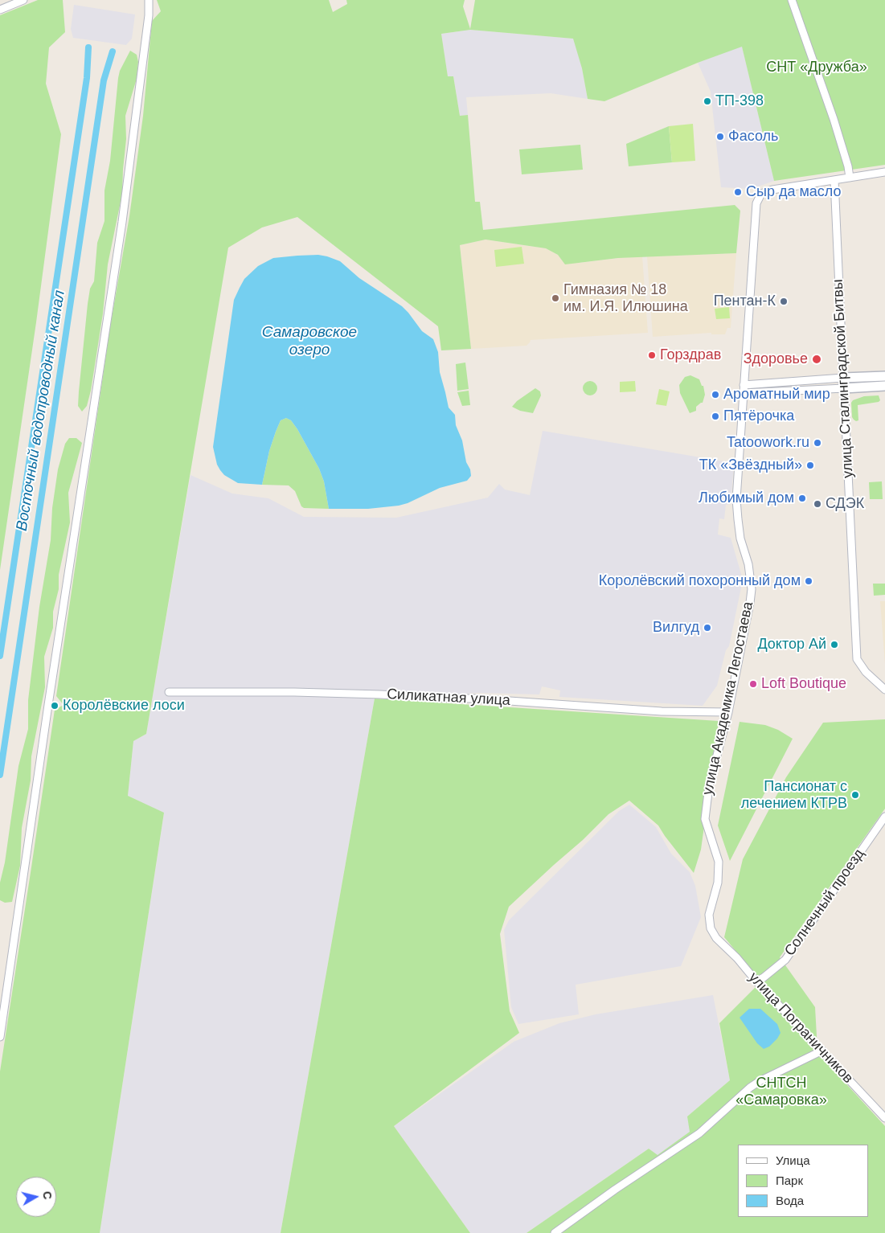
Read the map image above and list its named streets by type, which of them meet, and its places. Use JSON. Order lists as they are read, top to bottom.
{
  "streets": {
    "street": [
      "улица Сталинградской Битвы",
      "Силикатная улица",
      "улица Академика Легостаева",
      "Солнечный проезд",
      "улица Пограничников"
    ]
  },
  "crossings": [
    ["улица Сталинградской Битвы", "улица Академика Легостаева"],
    ["Силикатная улица", "улица Академика Легостаева"],
    ["улица Академика Легостаева", "улица Пограничников"],
    ["Солнечный проезд", "улица Пограничников"]
  ],
  "water": ["Самаровское озеро", "Восточный водопроводный канал"],
  "parks": ["СНТ «Дружба»", "СНТСН «Самаровка»"],
  "places": [
    "ТП-398",
    "Фасоль",
    "Сыр да масло",
    "Гимназия № 18 им. И.Я. Илюшина",
    "Пентан-К",
    "Горздрав",
    "Здоровье",
    "Ароматный мир",
    "Пятёрочка",
    "Tatoowork.ru",
    "ТК «Звёздный»",
    "Любимый дом",
    "СДЭК",
    "Королёвский похоронный дом",
    "Вилгуд",
    "Доктор Ай",
    "Loft Boutique",
    "Королёвские лоси",
    "Пансионат с лечением КТРВ"
  ],
  "legend": ["Улица", "Парк", "Вода"],
  "north": "right"
}
